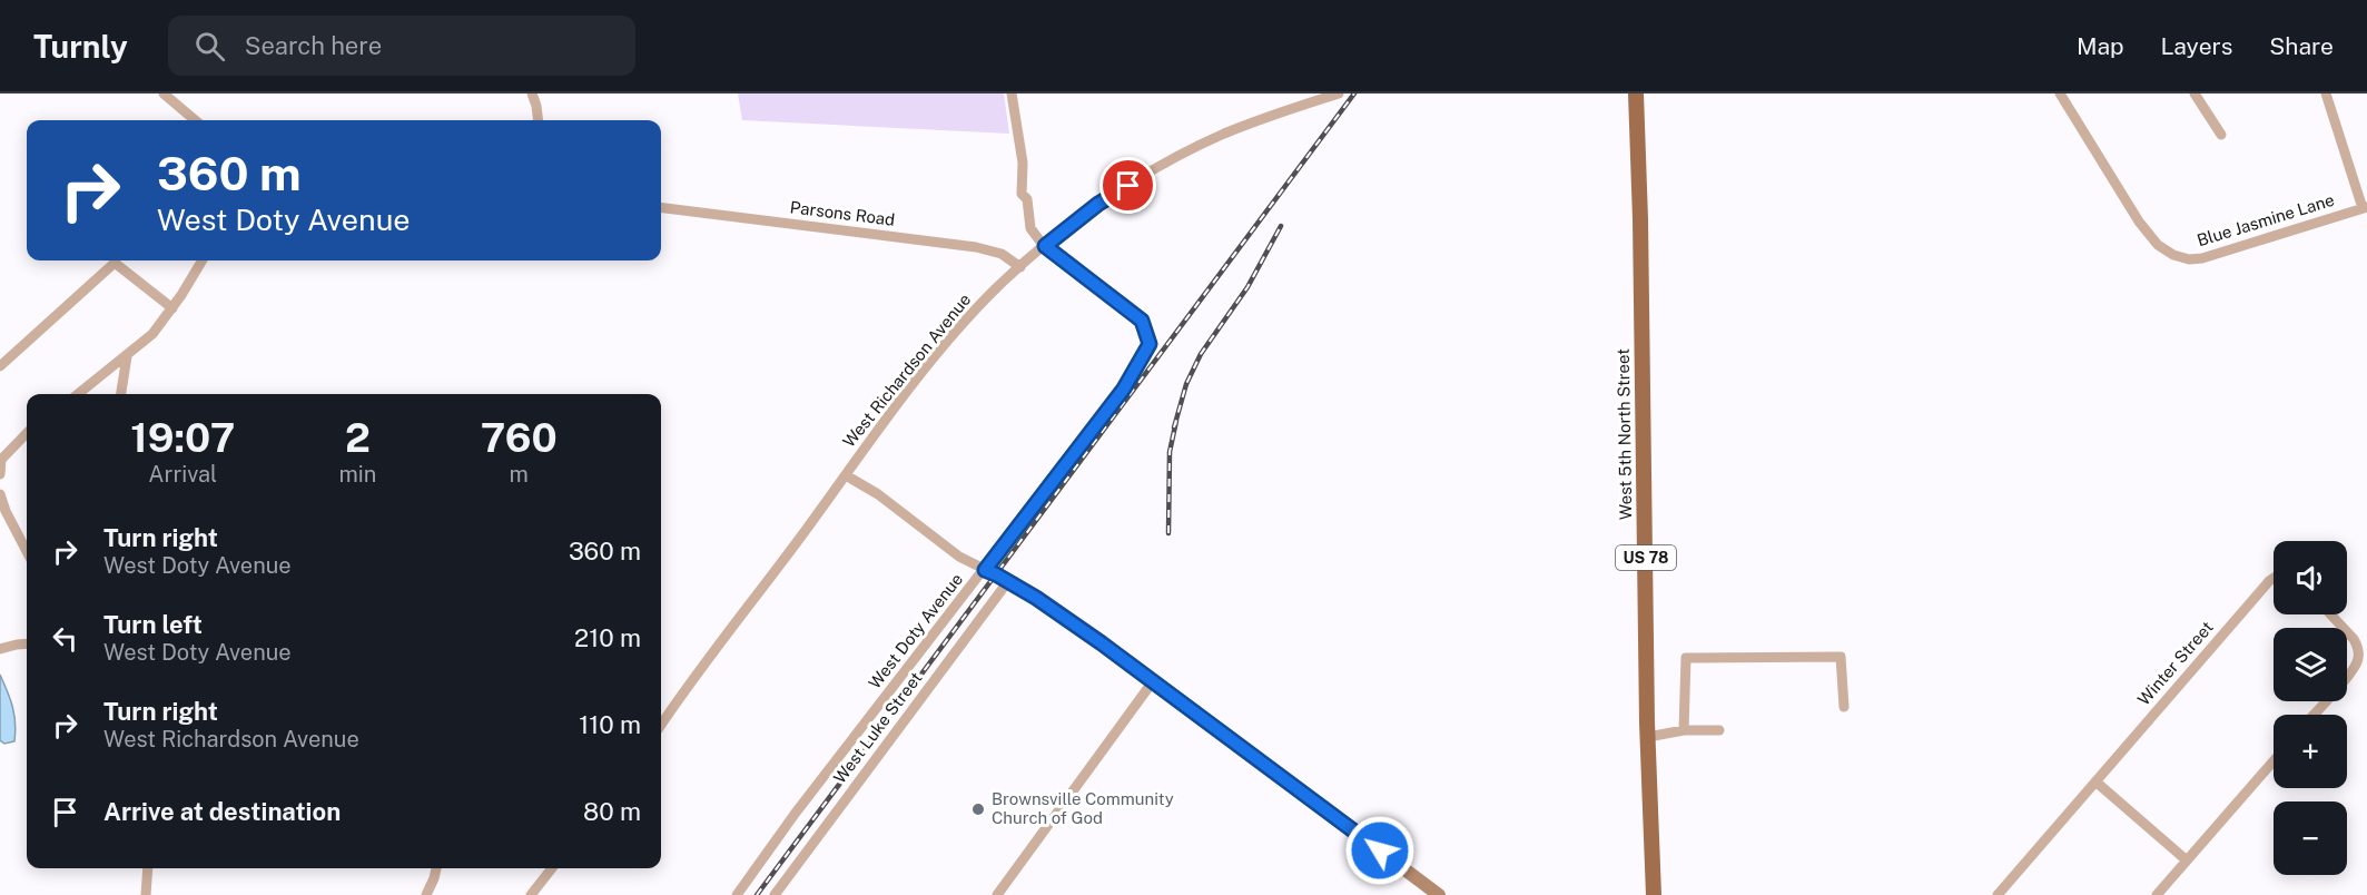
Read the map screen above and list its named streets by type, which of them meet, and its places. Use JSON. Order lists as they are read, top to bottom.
{
  "streets": {
    "main road": ["West 5th North Street", "US 78"],
    "street": [
      "Parsons Road",
      "Blue Jasmine Lane",
      "West Richardson Avenue",
      "West Doty Avenue",
      "Winter Street",
      "West Luke Street"
    ]
  },
  "crossings": [
    ["Parsons Road", "West Richardson Avenue"],
    ["West Richardson Avenue", "West Doty Avenue"]
  ],
  "places": ["Brownsville Community Church of God"],
  "page": {
    "header": "Turnly",
    "search": "Search here",
    "nav": ["Map", "Layers", "Share"],
    "turn": ["360 m", "West Doty Avenue"],
    "eta": [
      "19:07",
      "Arrival",
      "2",
      "min",
      "760",
      "m"
    ],
    "list": [
      {
        "name": "Turn right",
        "note": "West Doty Avenue",
        "value": "360 m"
      },
      {
        "name": "Turn left",
        "note": "West Doty Avenue",
        "value": "210 m"
      },
      {
        "name": "Turn right",
        "note": "West Richardson Avenue",
        "value": "110 m"
      },
      {
        "name": "Arrive at destination",
        "value": "80 m"
      }
    ],
    "map_buttons": ["+", "−"]
  }
}
